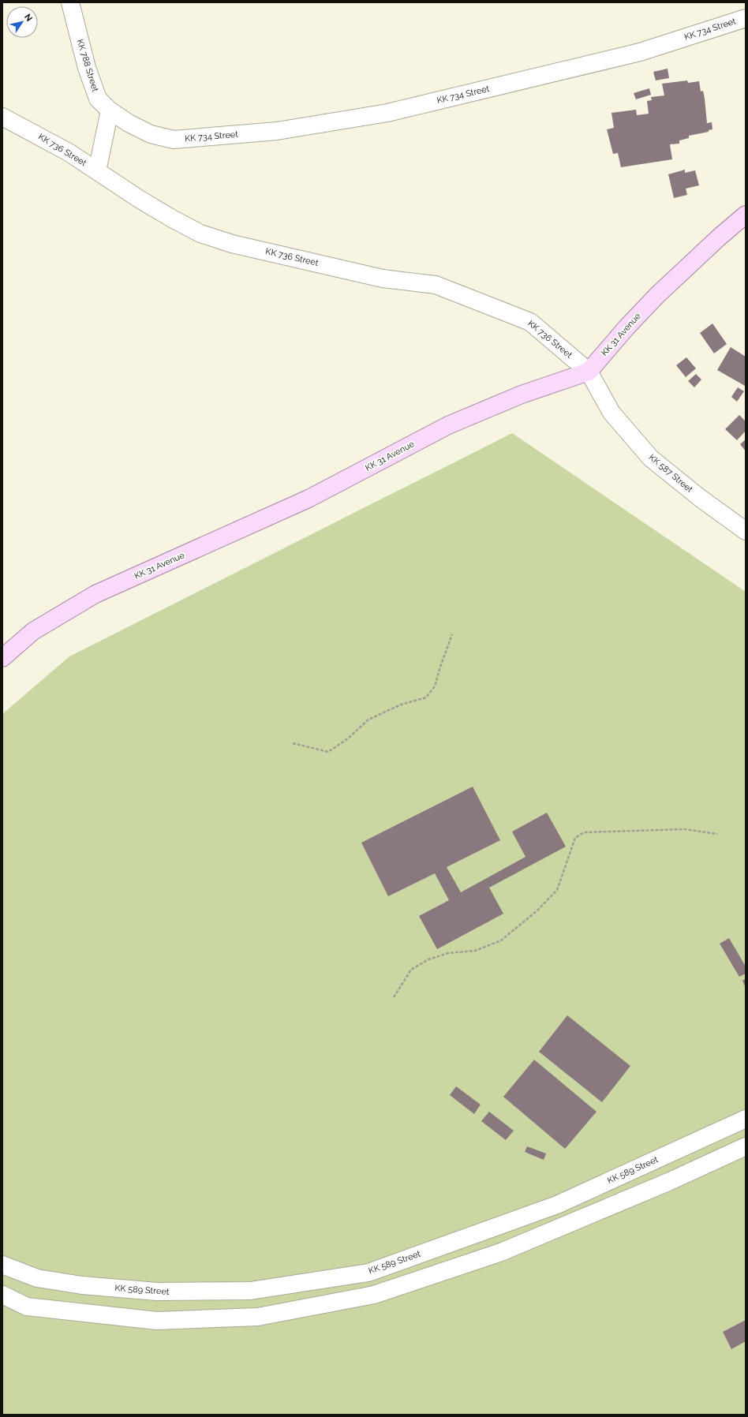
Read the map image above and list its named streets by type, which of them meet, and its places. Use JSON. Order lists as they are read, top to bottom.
{
  "streets": {
    "main road": ["KK 31 Avenue"],
    "street": [
      "KK 734 Street",
      "KK 788 Street",
      "KK 736 Street",
      "KK 587 Street",
      "KK 589 Street"
    ]
  },
  "crossings": [
    ["KK 734 Street", "KK 788 Street"],
    ["KK 736 Street", "KK 31 Avenue"],
    ["KK 736 Street", "KK 587 Street"],
    ["KK 31 Avenue", "KK 587 Street"]
  ],
  "north": "top right"
}
